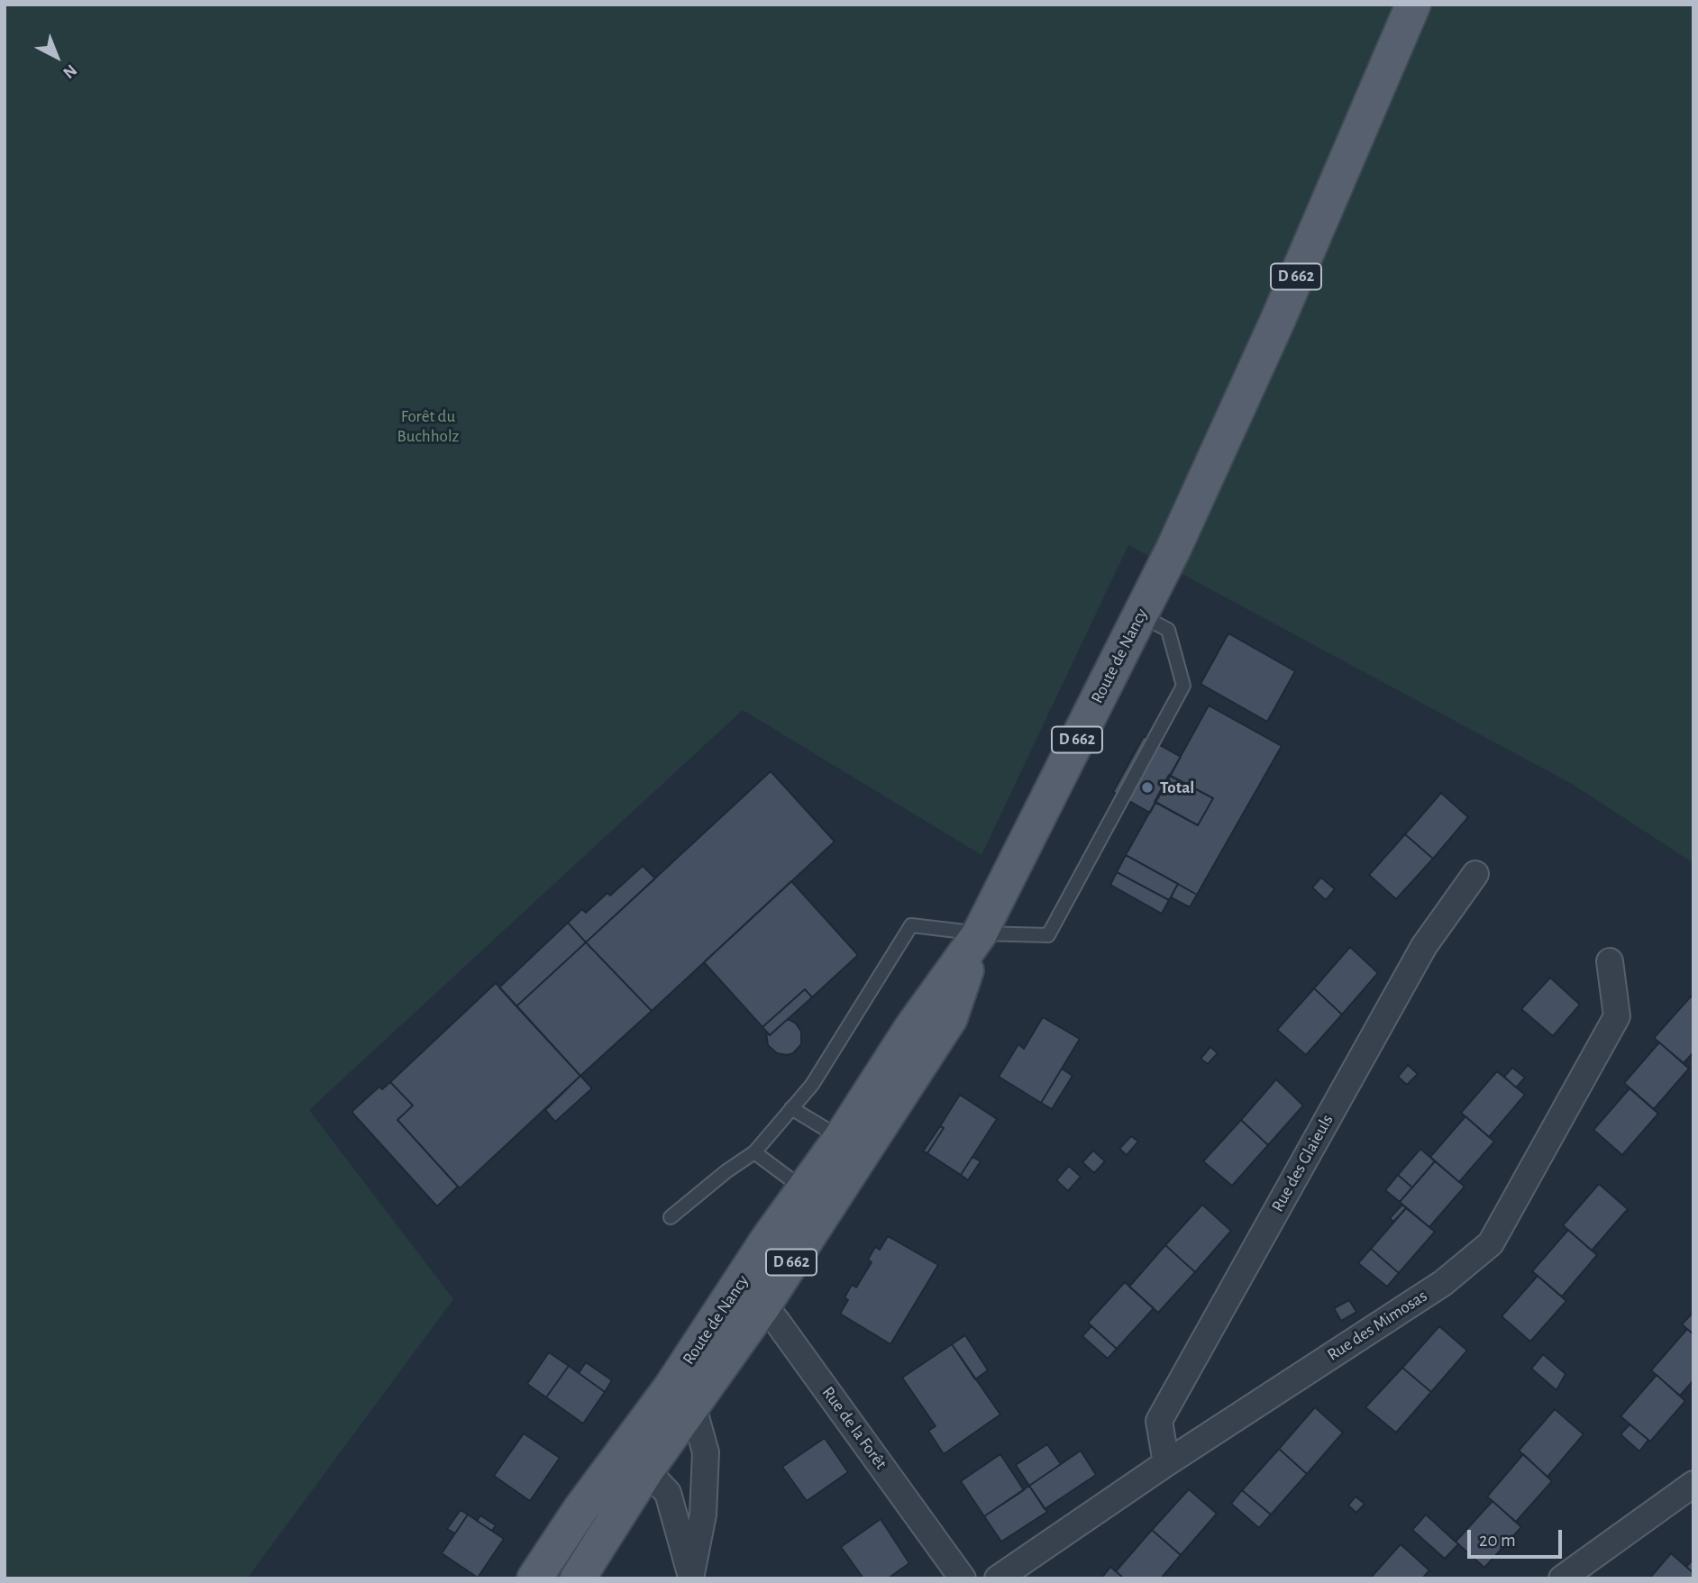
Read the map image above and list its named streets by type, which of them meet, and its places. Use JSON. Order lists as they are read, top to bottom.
{
  "streets": {
    "main road": ["D 662", "Route de Nancy"],
    "street": ["Rue des Glaieuls", "Rue des Mimosas", "Rue de la Forêt"]
  },
  "crossings": [
    ["Route de Nancy", "Rue de la Forêt"],
    ["Rue des Glaieuls", "Rue des Mimosas"]
  ],
  "parks": ["Forêt du Buchholz"],
  "places": ["Total"],
  "scale_bar": "20 m",
  "north": "bottom right"
}
